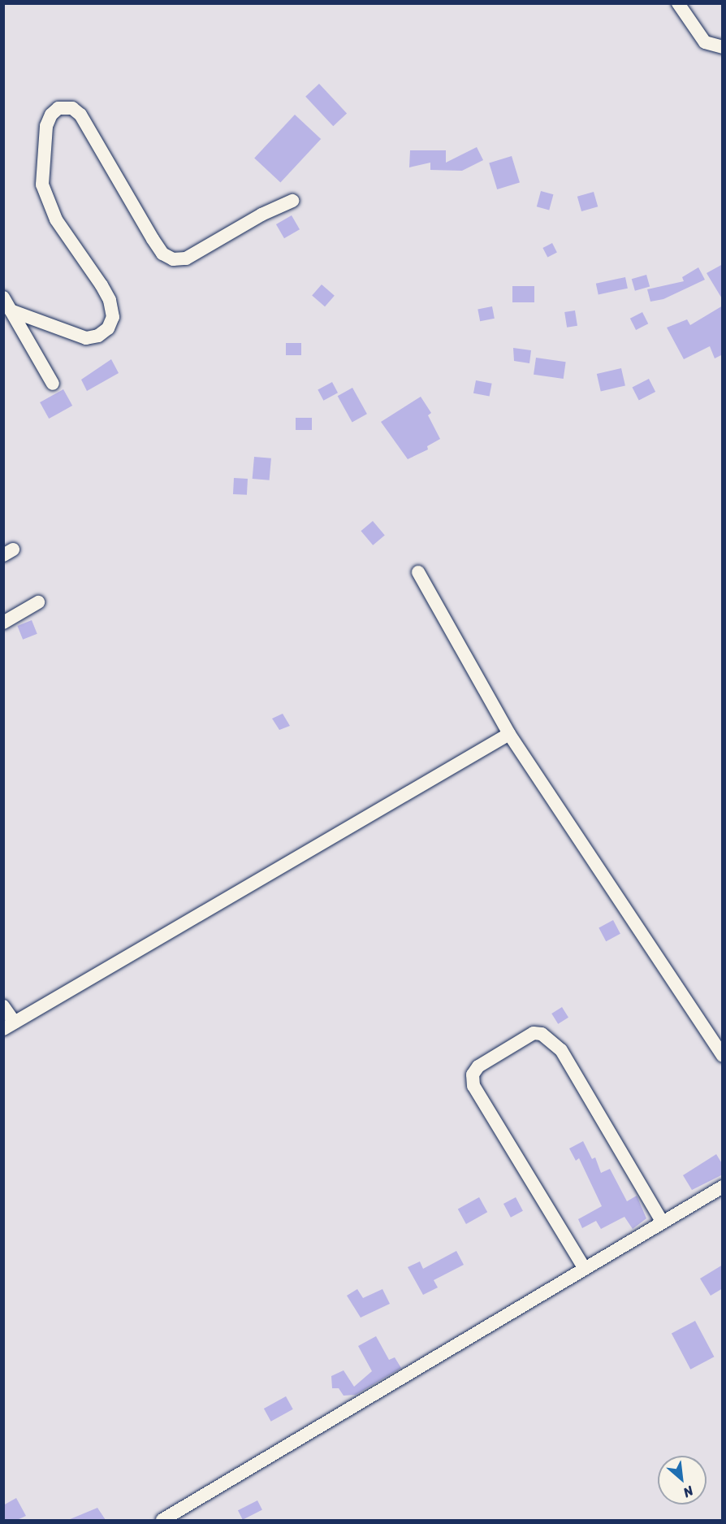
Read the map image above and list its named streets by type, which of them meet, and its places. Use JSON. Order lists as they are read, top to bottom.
{
  "north": "bottom right"
}
